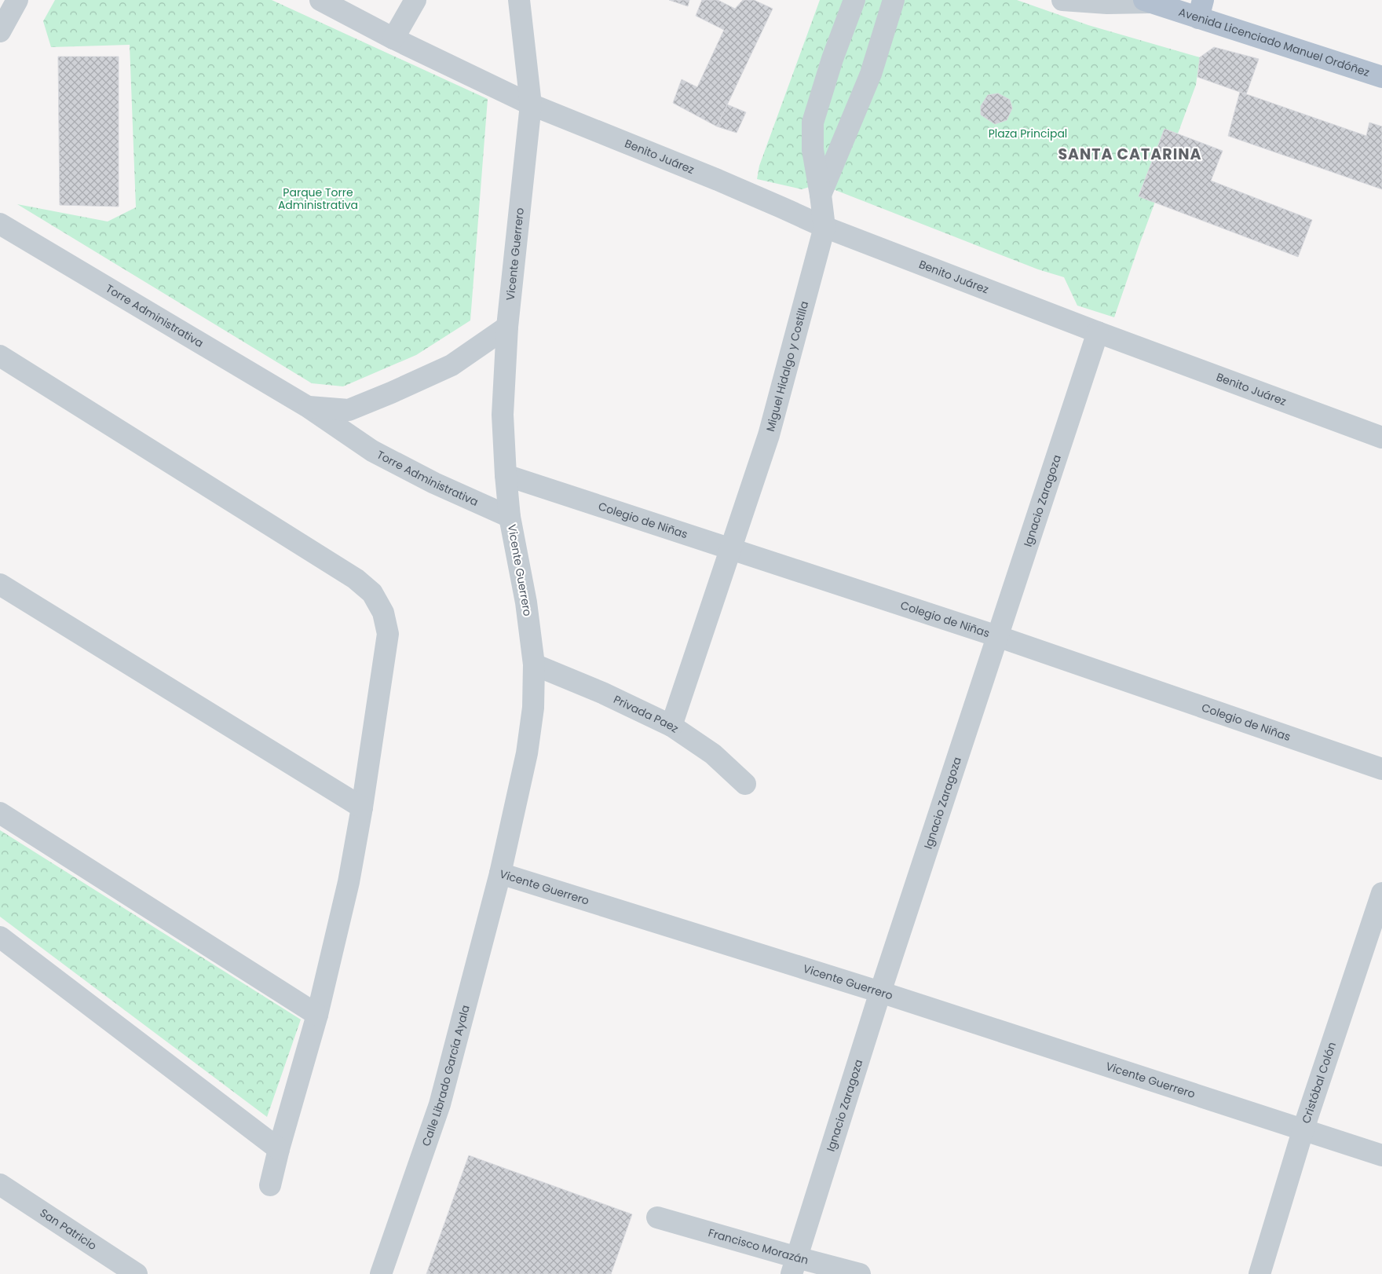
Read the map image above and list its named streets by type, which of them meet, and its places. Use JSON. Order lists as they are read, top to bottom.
{
  "streets": {
    "main road": ["Avenida Licenciado Manuel Ordóñez"],
    "street": [
      "Benito Juárez",
      "Vicente Guerrero",
      "Torre Administrativa",
      "Miguel Hidalgo y Costilla",
      "Ignacio Zaragoza",
      "Colegio de Niñas",
      "Privada Paez",
      "Calle Librado García Ayala",
      "Cristóbal Colón",
      "San Patricio",
      "Francisco Morazán"
    ]
  },
  "crossings": [
    ["Benito Juárez", "Vicente Guerrero"],
    ["Benito Juárez", "Miguel Hidalgo y Costilla"],
    ["Benito Juárez", "Ignacio Zaragoza"],
    ["Vicente Guerrero", "Torre Administrativa"],
    ["Vicente Guerrero", "Ignacio Zaragoza"],
    ["Vicente Guerrero", "Colegio de Niñas"],
    ["Vicente Guerrero", "Privada Paez"],
    ["Vicente Guerrero", "Calle Librado García Ayala"],
    ["Vicente Guerrero", "Cristóbal Colón"],
    ["Miguel Hidalgo y Costilla", "Colegio de Niñas"],
    ["Miguel Hidalgo y Costilla", "Privada Paez"],
    ["Ignacio Zaragoza", "Colegio de Niñas"],
    ["Ignacio Zaragoza", "Francisco Morazán"]
  ],
  "districts": ["SANTA CATARINA"],
  "parks": ["Plaza Principal", "Parque Torre Administrativa"]
}
